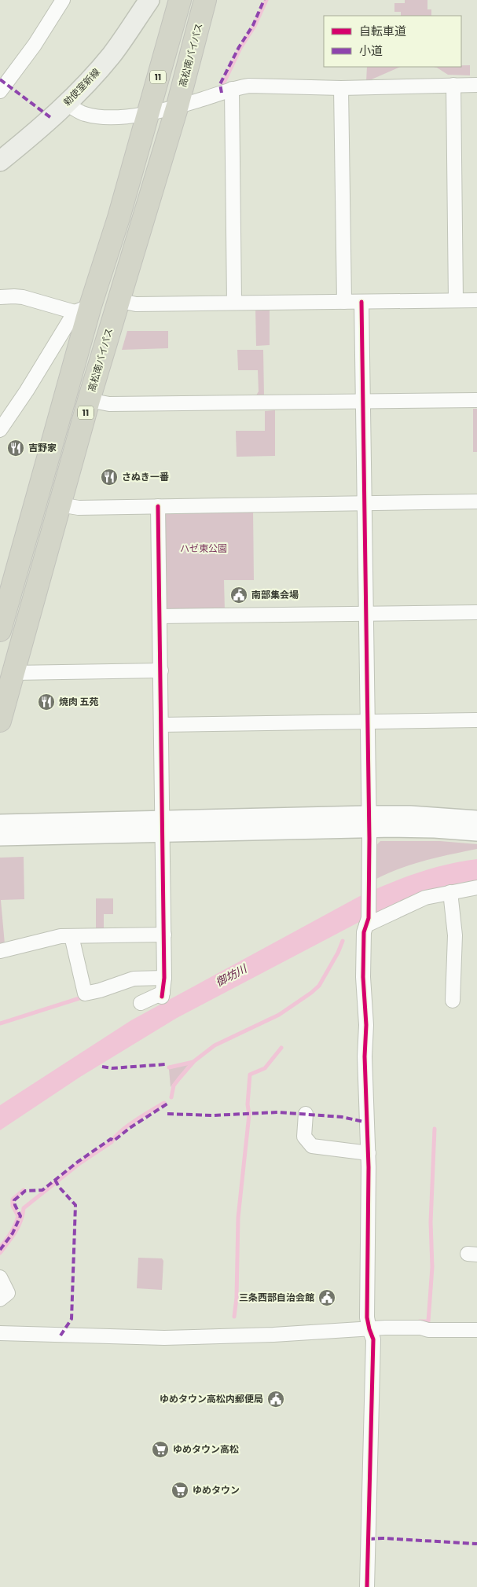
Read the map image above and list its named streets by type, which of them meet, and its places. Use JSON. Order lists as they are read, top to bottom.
{
  "streets": {
    "highway": ["高松南バイパス", "11"],
    "main road": ["勅使室新線"]
  },
  "water": ["御坊川"],
  "parks": ["ハゼ東公園"],
  "places": {
    "restaurant": ["吉野家", "さぬき一番", "焼肉 五苑"],
    "public building": ["南部集会場", "三条西部自治会館", "ゆめタウン高松内郵便局"],
    "supermarket": ["ゆめタウン高松", "ゆめタウン"]
  },
  "legend": ["自転車道", "小道"]
}
